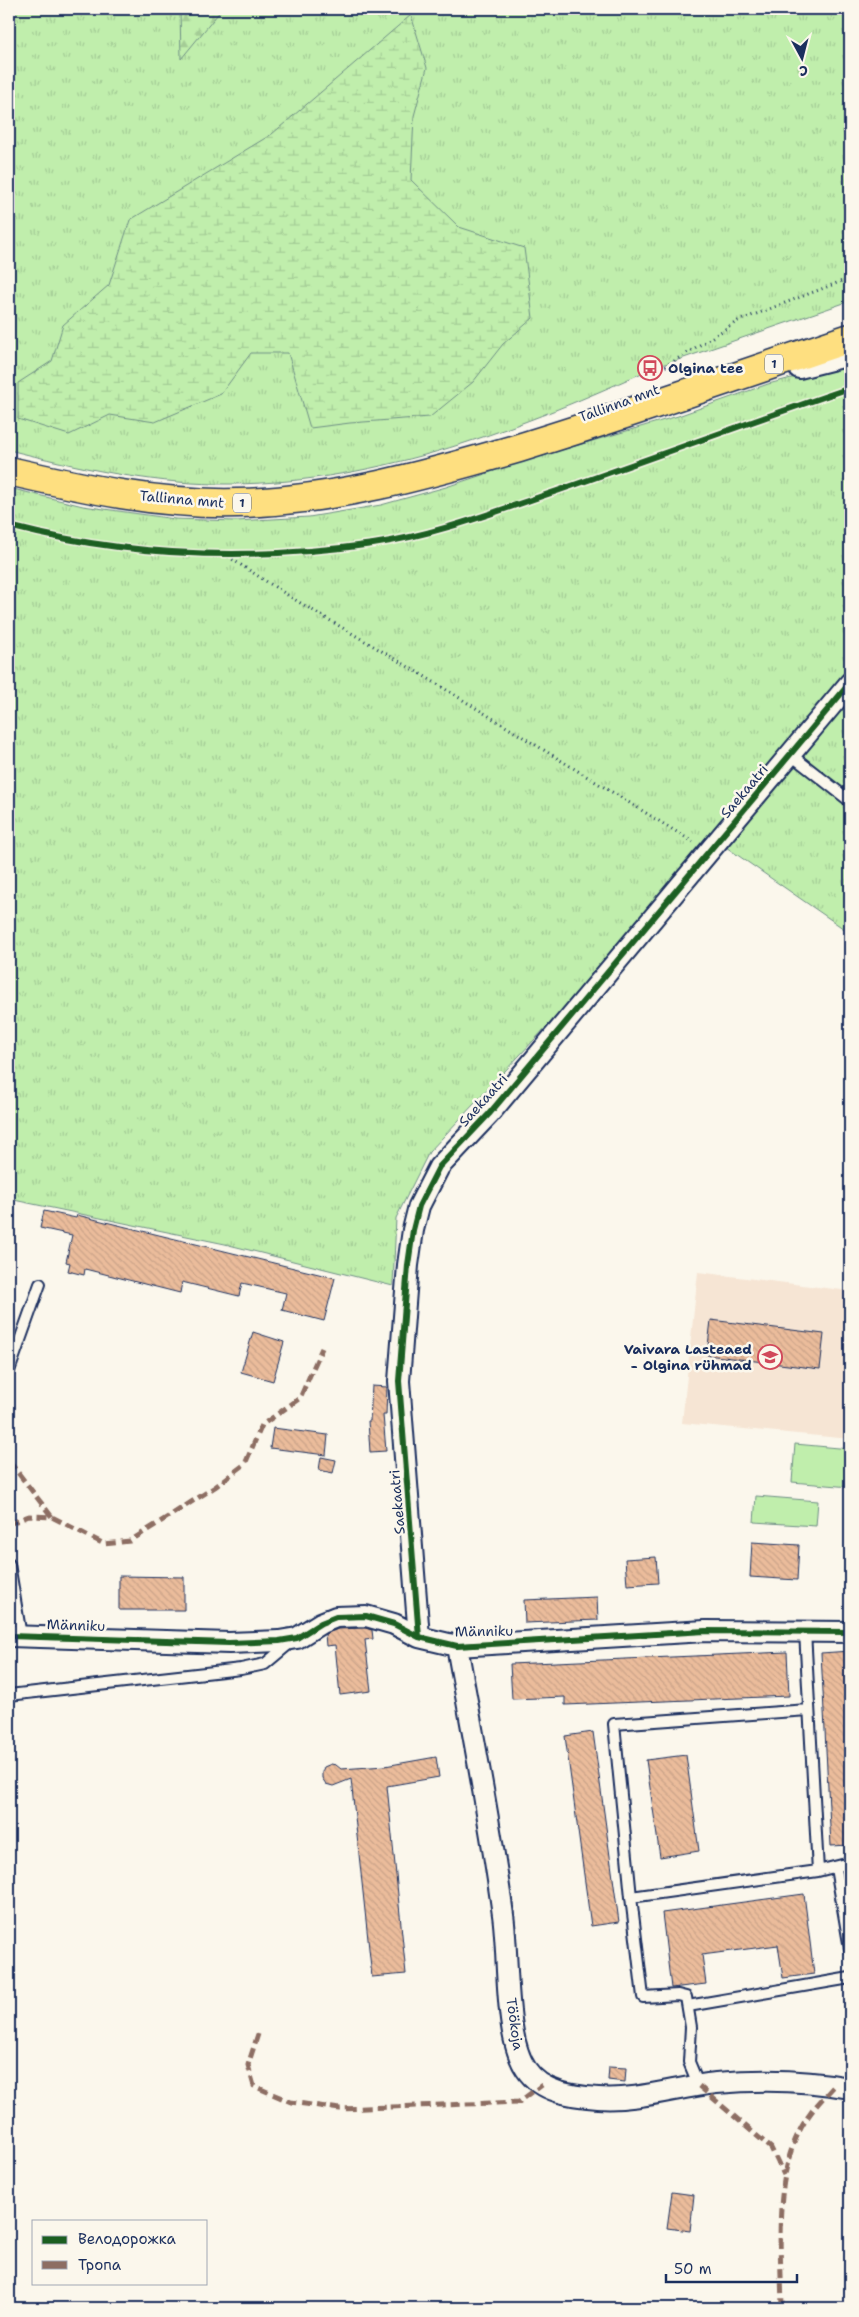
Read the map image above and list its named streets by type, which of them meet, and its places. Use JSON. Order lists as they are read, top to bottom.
{
  "streets": {
    "highway": ["1", "Tallinna mnt"],
    "street": ["Saekaatri", "Männiku", "Töökoja"]
  },
  "crossings": [
    ["Saekaatri", "Männiku"],
    ["Männiku", "Töökoja"]
  ],
  "places": {
    "bus stop": ["Olgina tee"],
    "school or university": ["Vaivara Lasteaed - Olgina rühmad"]
  },
  "legend": ["Велодорожка", "Тропа"],
  "scale_bar": "50 m",
  "north": "bottom"
}
